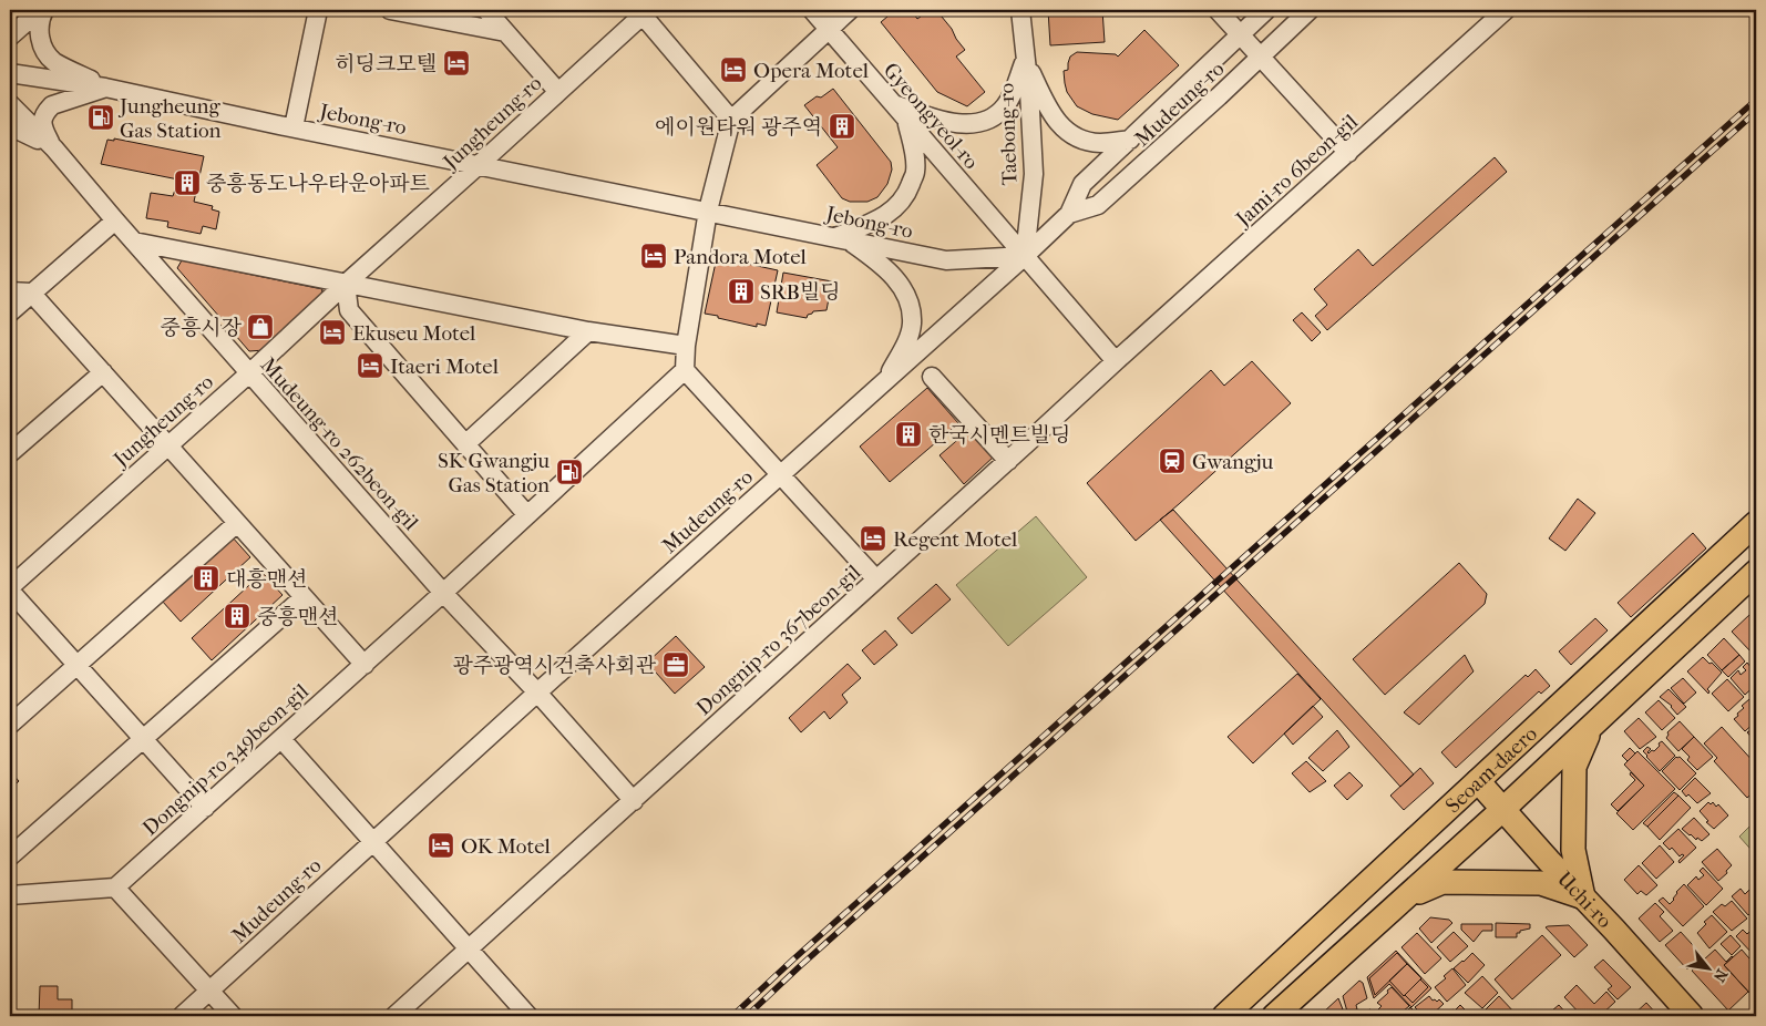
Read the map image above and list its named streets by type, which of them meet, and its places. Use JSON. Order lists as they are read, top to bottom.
{
  "streets": {
    "main road": ["Seoam-daero", "Uchi-ro"],
    "street": [
      "Mudeung-ro",
      "Gyeongyeol-ro",
      "Jebong-ro",
      "Jungheung-ro",
      "Taebong-ro",
      "Jami-ro 6beon-gil",
      "Mudeung-ro 262beon-gil",
      "Dongnip-ro 367beon-gil",
      "Dongnip-ro 349beon-gil"
    ]
  },
  "crossings": [
    ["Mudeung-ro", "Gyeongyeol-ro"],
    ["Mudeung-ro", "Jebong-ro"],
    ["Mudeung-ro", "Taebong-ro"],
    ["Mudeung-ro", "Mudeung-ro 262beon-gil"],
    ["Gyeongyeol-ro", "Jebong-ro"],
    ["Gyeongyeol-ro", "Taebong-ro"],
    ["Gyeongyeol-ro", "Jami-ro 6beon-gil"],
    ["Gyeongyeol-ro", "Dongnip-ro 367beon-gil"],
    ["Jebong-ro", "Jungheung-ro"],
    ["Jebong-ro", "Taebong-ro"],
    ["Jungheung-ro", "Mudeung-ro 262beon-gil"],
    ["Jami-ro 6beon-gil", "Dongnip-ro 367beon-gil"],
    ["Mudeung-ro 262beon-gil", "Dongnip-ro 367beon-gil"],
    ["Mudeung-ro 262beon-gil", "Dongnip-ro 349beon-gil"],
    ["Seoam-daero", "Uchi-ro"]
  ],
  "places": {
    "hotel": [
      "히딩크모텔",
      "Opera Motel",
      "Pandora Motel",
      "Ekuseu Motel",
      "Itaeri Motel",
      "Regent Motel",
      "OK Motel"
    ],
    "fuel station": ["Jungheung Gas Station", "SK Gwangju Gas Station"],
    "building": [
      "에이원타워 광주역",
      "중흥동도나우타운아파트",
      "SRB빌딩",
      "한국시멘트빌딩",
      "대흥맨션",
      "중흥맨션"
    ],
    "shop": ["중흥시장"],
    "station": ["Gwangju"],
    "office": ["광주광역시건축사회관"]
  },
  "north": "bottom right"
}
